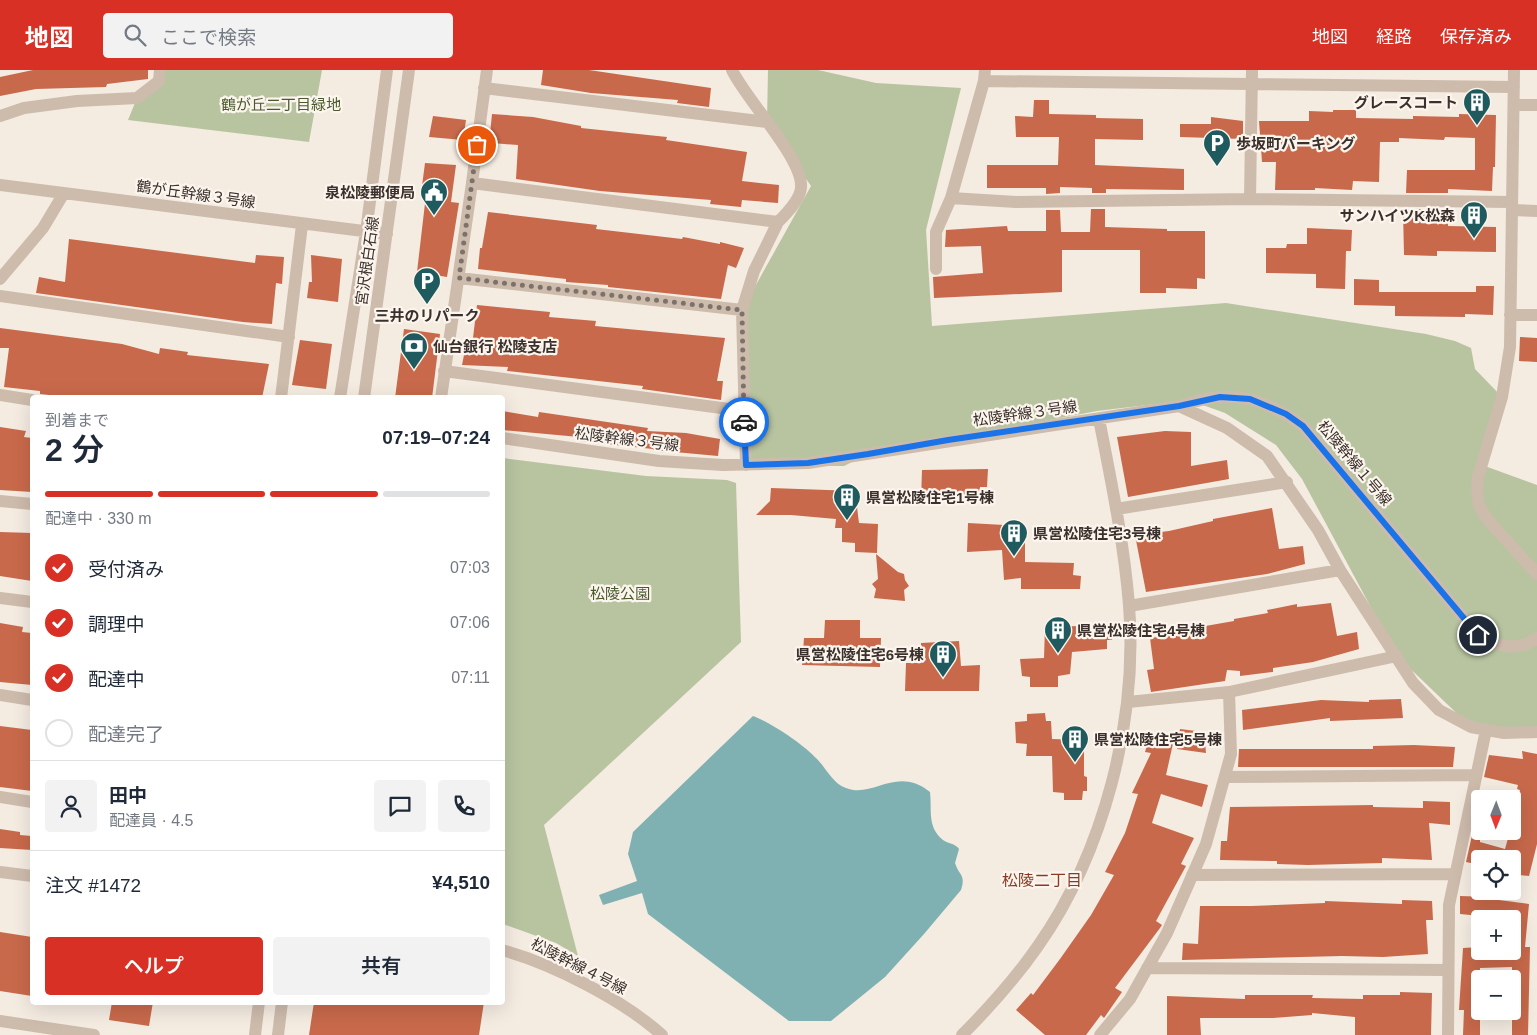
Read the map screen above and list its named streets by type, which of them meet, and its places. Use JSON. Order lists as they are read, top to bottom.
{
  "streets": {
    "street": [
      "鶴が丘幹線３号線",
      "宮沢根白石線",
      "松陵幹線３号線",
      "松陵幹線１号線",
      "松陵幹線４号線"
    ]
  },
  "crossings": [
    ["鶴が丘幹線３号線", "宮沢根白石線"],
    ["松陵幹線３号線", "松陵幹線１号線"]
  ],
  "districts": ["松陵二丁目"],
  "parks": ["鶴が丘二丁目緑地", "松陵公園"],
  "places": {
    "building": [
      "グレースコート",
      "サンハイツK松森",
      "県営松陵住宅1号棟",
      "県営松陵住宅3号棟",
      "県営松陵住宅4号棟",
      "県営松陵住宅6号棟",
      "県営松陵住宅5号棟"
    ],
    "parking": ["歩坂町パーキング", "三井のリパーク"],
    "public building": ["泉松陵郵便局"],
    "bank": ["仙台銀行 松陵支店"]
  },
  "north": "bottom",
  "page": {
    "header": "地図",
    "search": "ここで検索",
    "nav": ["地図", "経路", "保存済み"],
    "heading": ["2 分", "到着まで", "07:19–07:24"],
    "panel": [
      "田中",
      "配達員 · 4.5",
      "注文 #1472",
      "¥4,510"
    ],
    "bar": "配達中 · 330 m",
    "list": [
      ["受付済み", "07:03"],
      ["調理中", "07:06"],
      ["配達中", "07:11"],
      "配達完了"
    ],
    "map_buttons": ["+", "−"],
    "buttons": ["ヘルプ", "共有"]
  }
}
